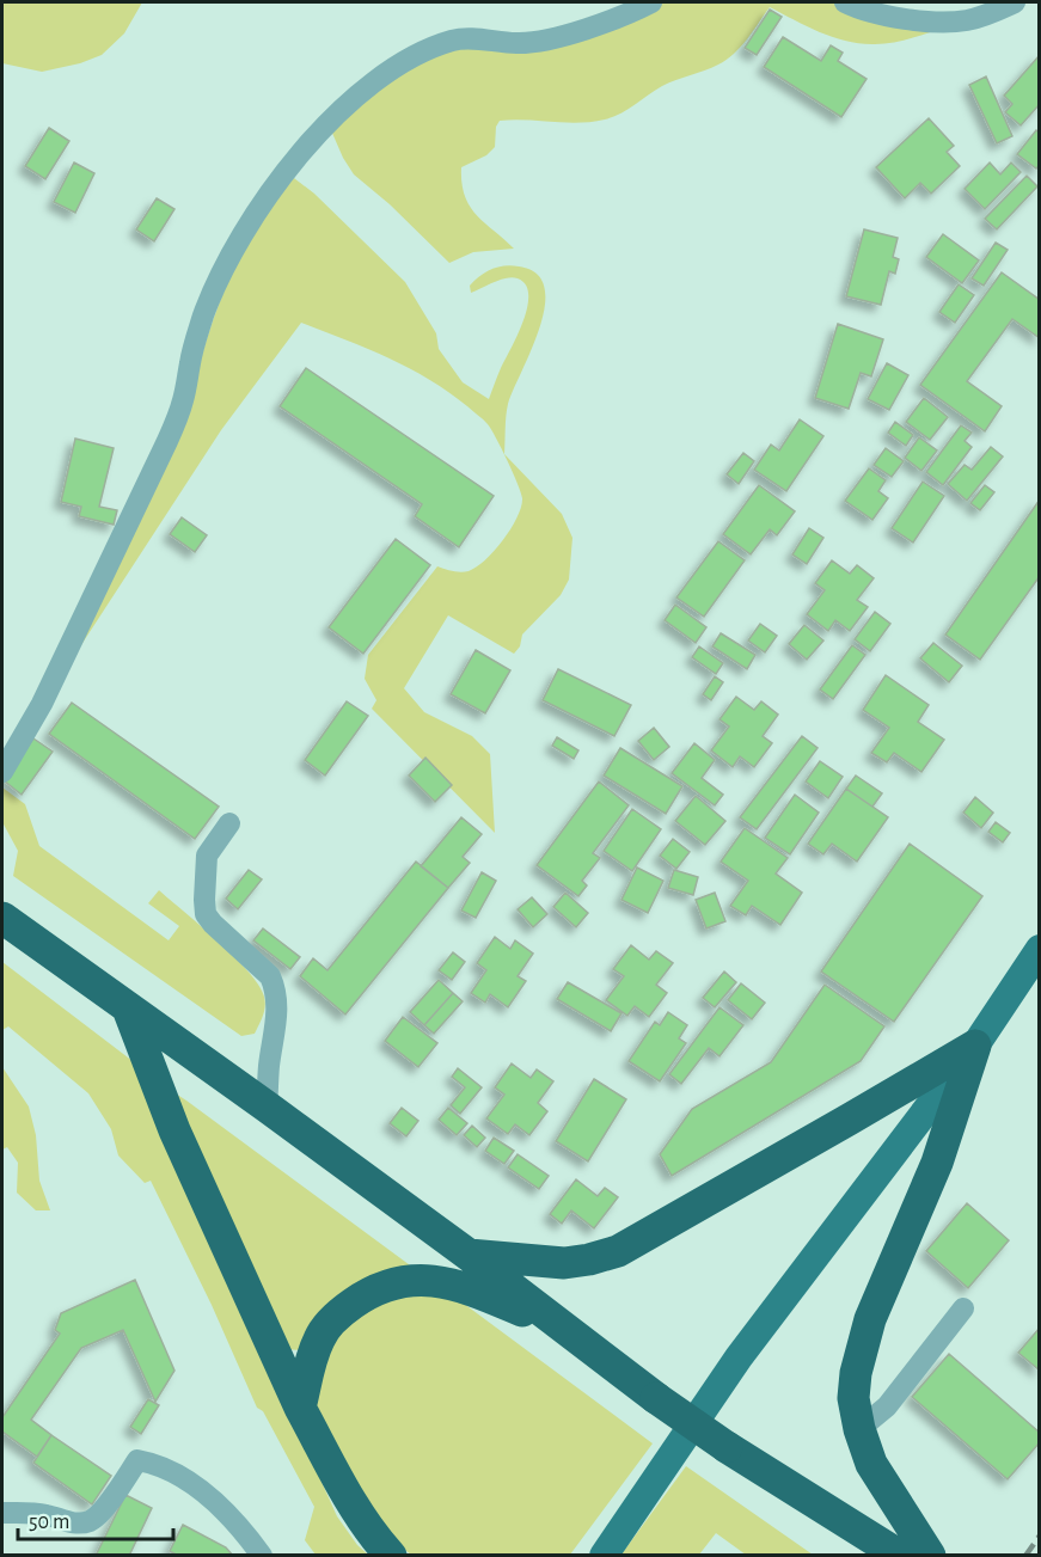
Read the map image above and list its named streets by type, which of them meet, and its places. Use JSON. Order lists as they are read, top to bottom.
{
  "scale_bar": "50 m"
}
